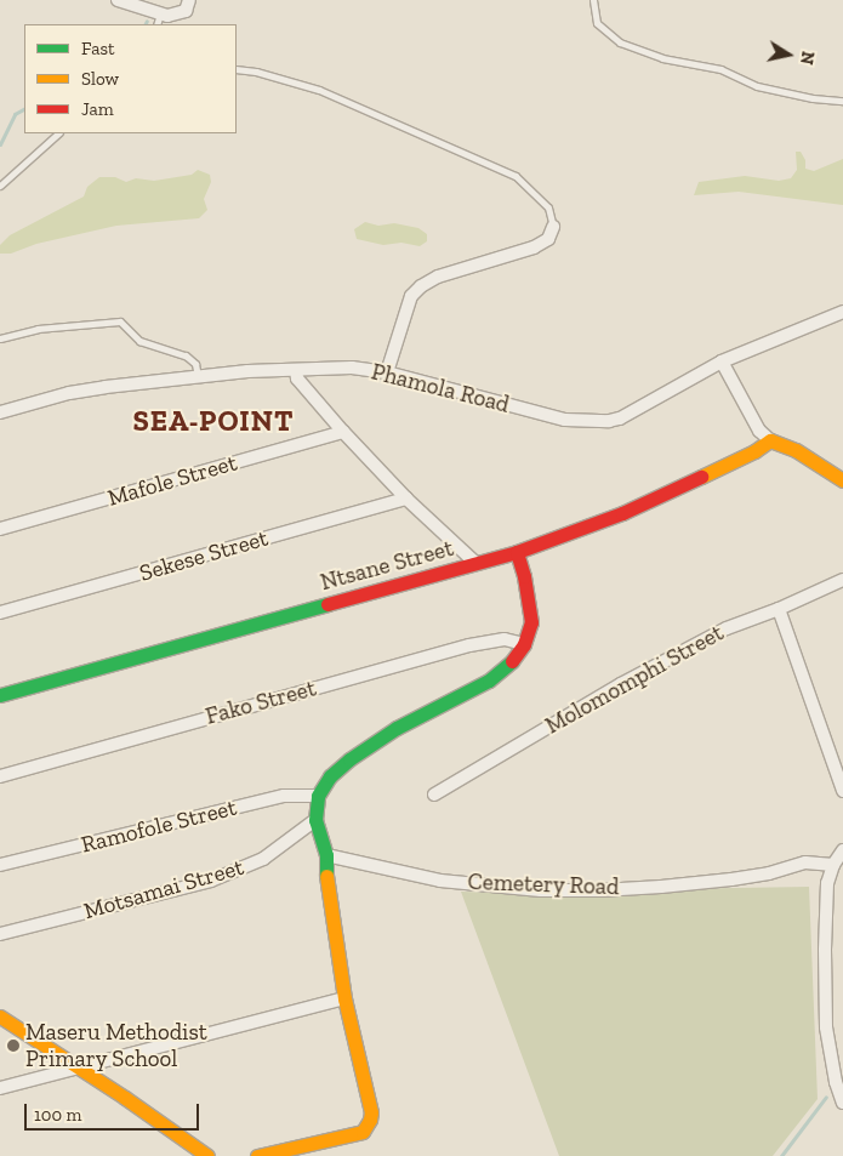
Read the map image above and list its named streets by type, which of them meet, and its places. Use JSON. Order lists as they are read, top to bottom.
{
  "streets": {
    "street": [
      "Phamola Road",
      "Mafole Street",
      "Sekese Street",
      "Ntsane Street",
      "Molomomphi Street",
      "Fako Street",
      "Ramofole Street",
      "Cemetery Road",
      "Motsamai Street"
    ]
  },
  "districts": ["SEA-POINT"],
  "places": ["Maseru Methodist Primary School"],
  "legend": ["Fast", "Slow", "Jam"],
  "scale_bar": "100 m",
  "north": "right"
}
